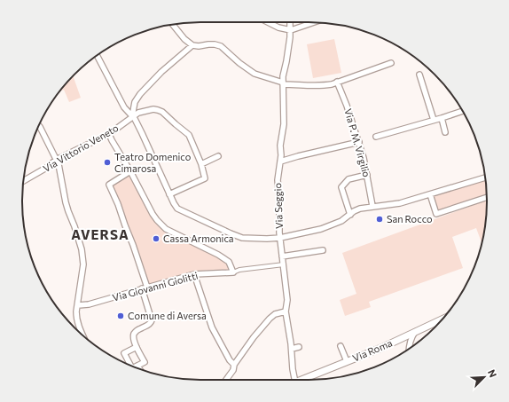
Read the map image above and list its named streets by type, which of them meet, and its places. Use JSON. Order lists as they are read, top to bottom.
{
  "streets": {
    "street": [
      "Via P. M. Virgilio",
      "Via Vittorio Veneto",
      "Via Seggio",
      "Via Giovanni Giolitti",
      "Via Roma"
    ]
  },
  "districts": ["AVERSA"],
  "places": [
    "Teatro Domenico Cimarosa",
    "San Rocco",
    "Cassa Armonica",
    "Comune di Aversa"
  ],
  "north": "top right"
}
